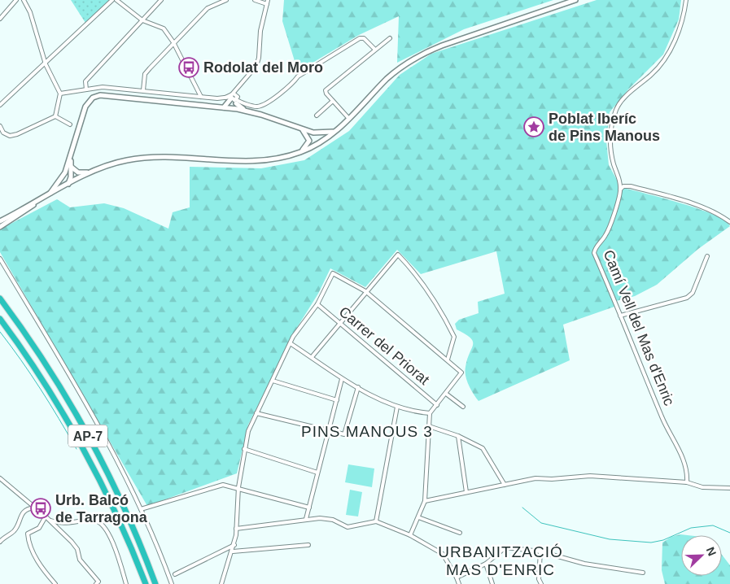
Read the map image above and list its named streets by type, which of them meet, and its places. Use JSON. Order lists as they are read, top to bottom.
{
  "streets": {
    "highway": ["AP-7"],
    "street": ["Camí Vell del Mas d'Enric", "Carrer del Priorat"]
  },
  "districts": ["PINS MANOUS 3", "URBANITZACIÓ MAS D'ENRIC"],
  "places": {
    "bus stop": ["Rodolat del Moro", "Urb. Balcó de Tarragona"],
    "place": ["Poblat Iberíc de Pins Manous"]
  },
  "north": "top right"
}
